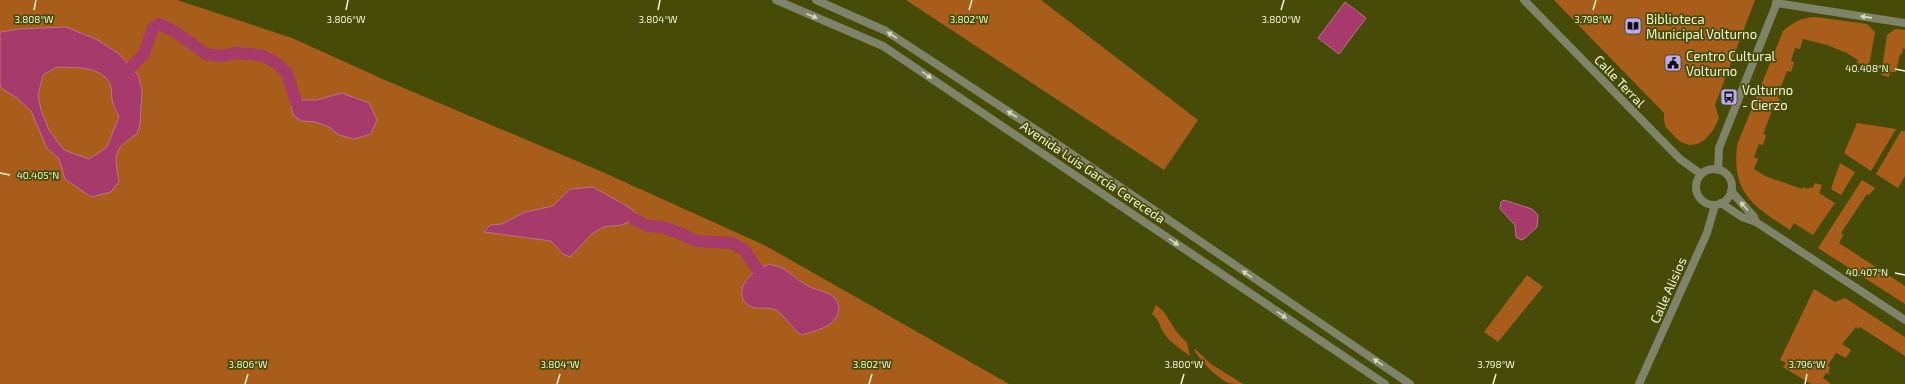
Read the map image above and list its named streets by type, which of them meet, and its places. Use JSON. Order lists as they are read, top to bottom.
{
  "streets": {
    "street": ["Calle Terral", "Avenida Luis García Cereceda", "Calle Alisios"]
  },
  "crossings": [
    ["Calle Terral", "Calle Alisios"]
  ],
  "places": {
    "library": ["Biblioteca Municipal Volturno"],
    "public building": ["Centro Cultural Volturno"],
    "bus stop": ["Volturno - Cierzo"]
  },
  "coordinates": [
    "3.808°W",
    "3.806°W",
    "3.804°W",
    "3.802°W",
    "3.800°W",
    "3.798°W",
    "40.408°N",
    "40.405°N",
    "40.407°N",
    "3.796°W"
  ]
}
